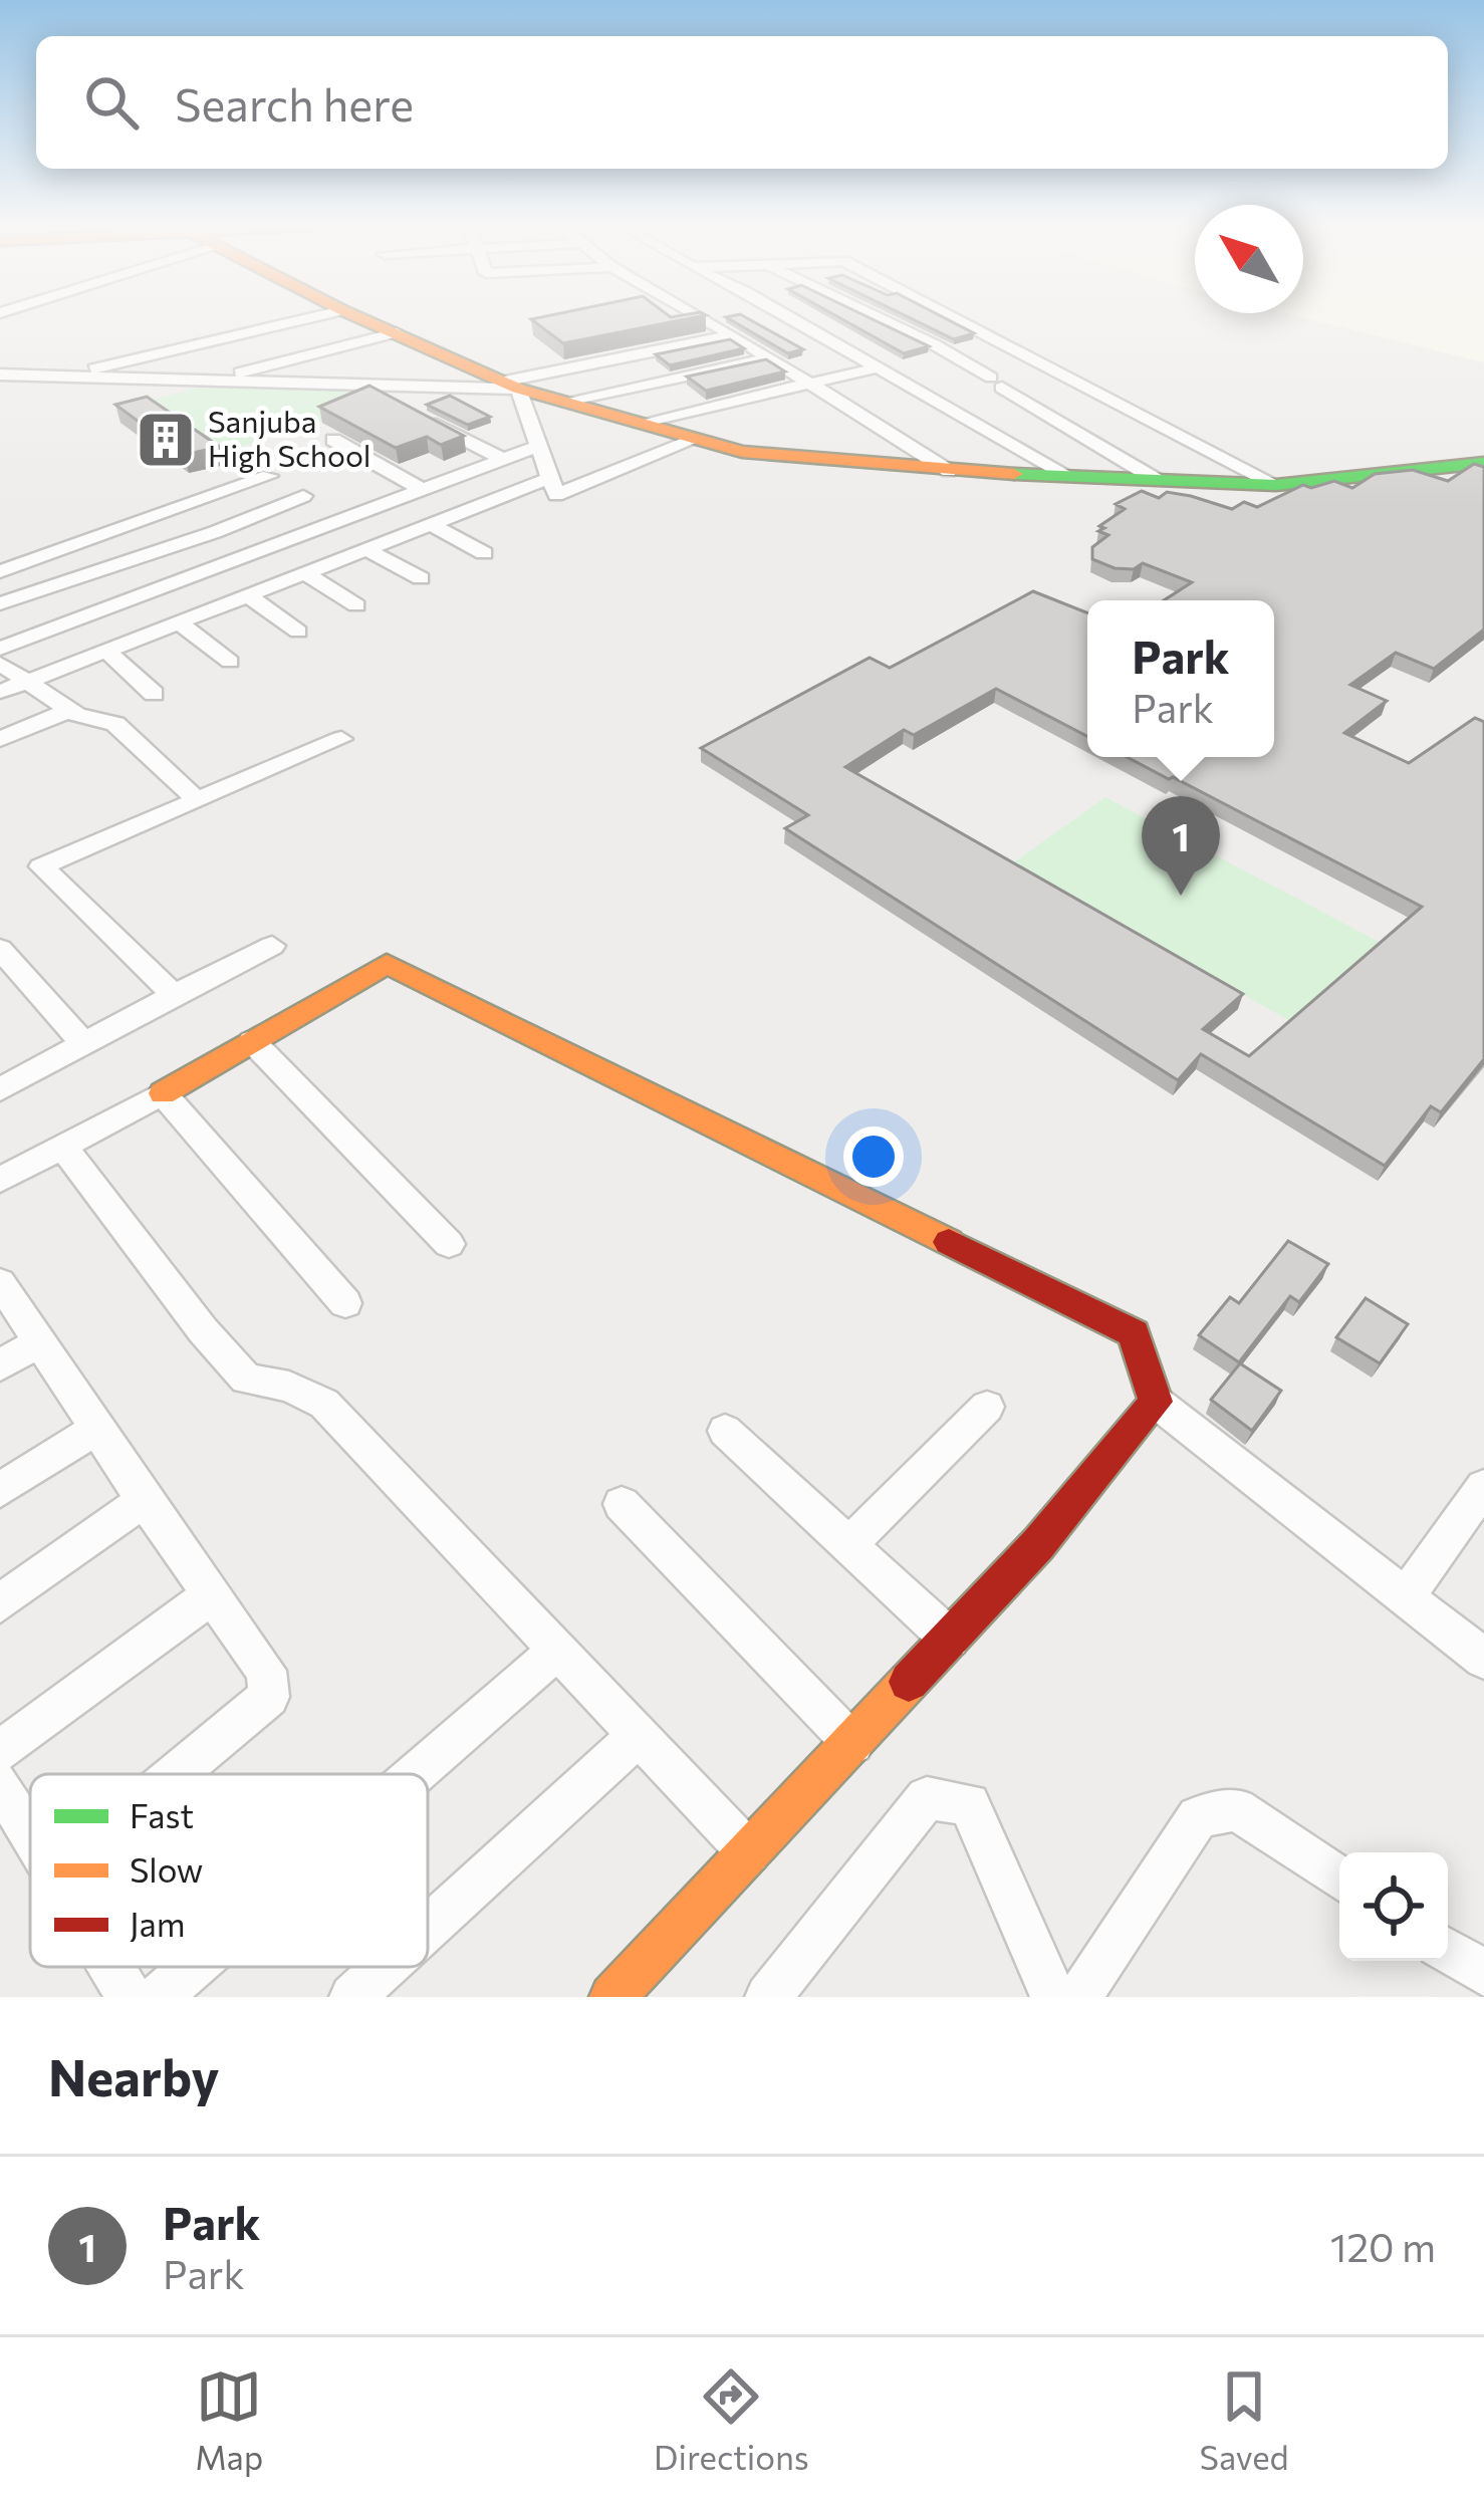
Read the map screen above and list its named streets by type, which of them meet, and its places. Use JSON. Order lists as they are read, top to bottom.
{
  "places": {
    "building": ["Sanjuba High School"]
  },
  "legend": ["Fast", "Slow", "Jam"],
  "north": "top left",
  "page": {
    "search": "Search here",
    "popup": ["Park", "Park"],
    "pins": "1",
    "heading": "Nearby",
    "list": [
      {
        "mark": "1",
        "name": "Park",
        "note": "Park",
        "value": "120 m"
      }
    ],
    "nav": ["Map", "Directions", "Saved"]
  }
}
